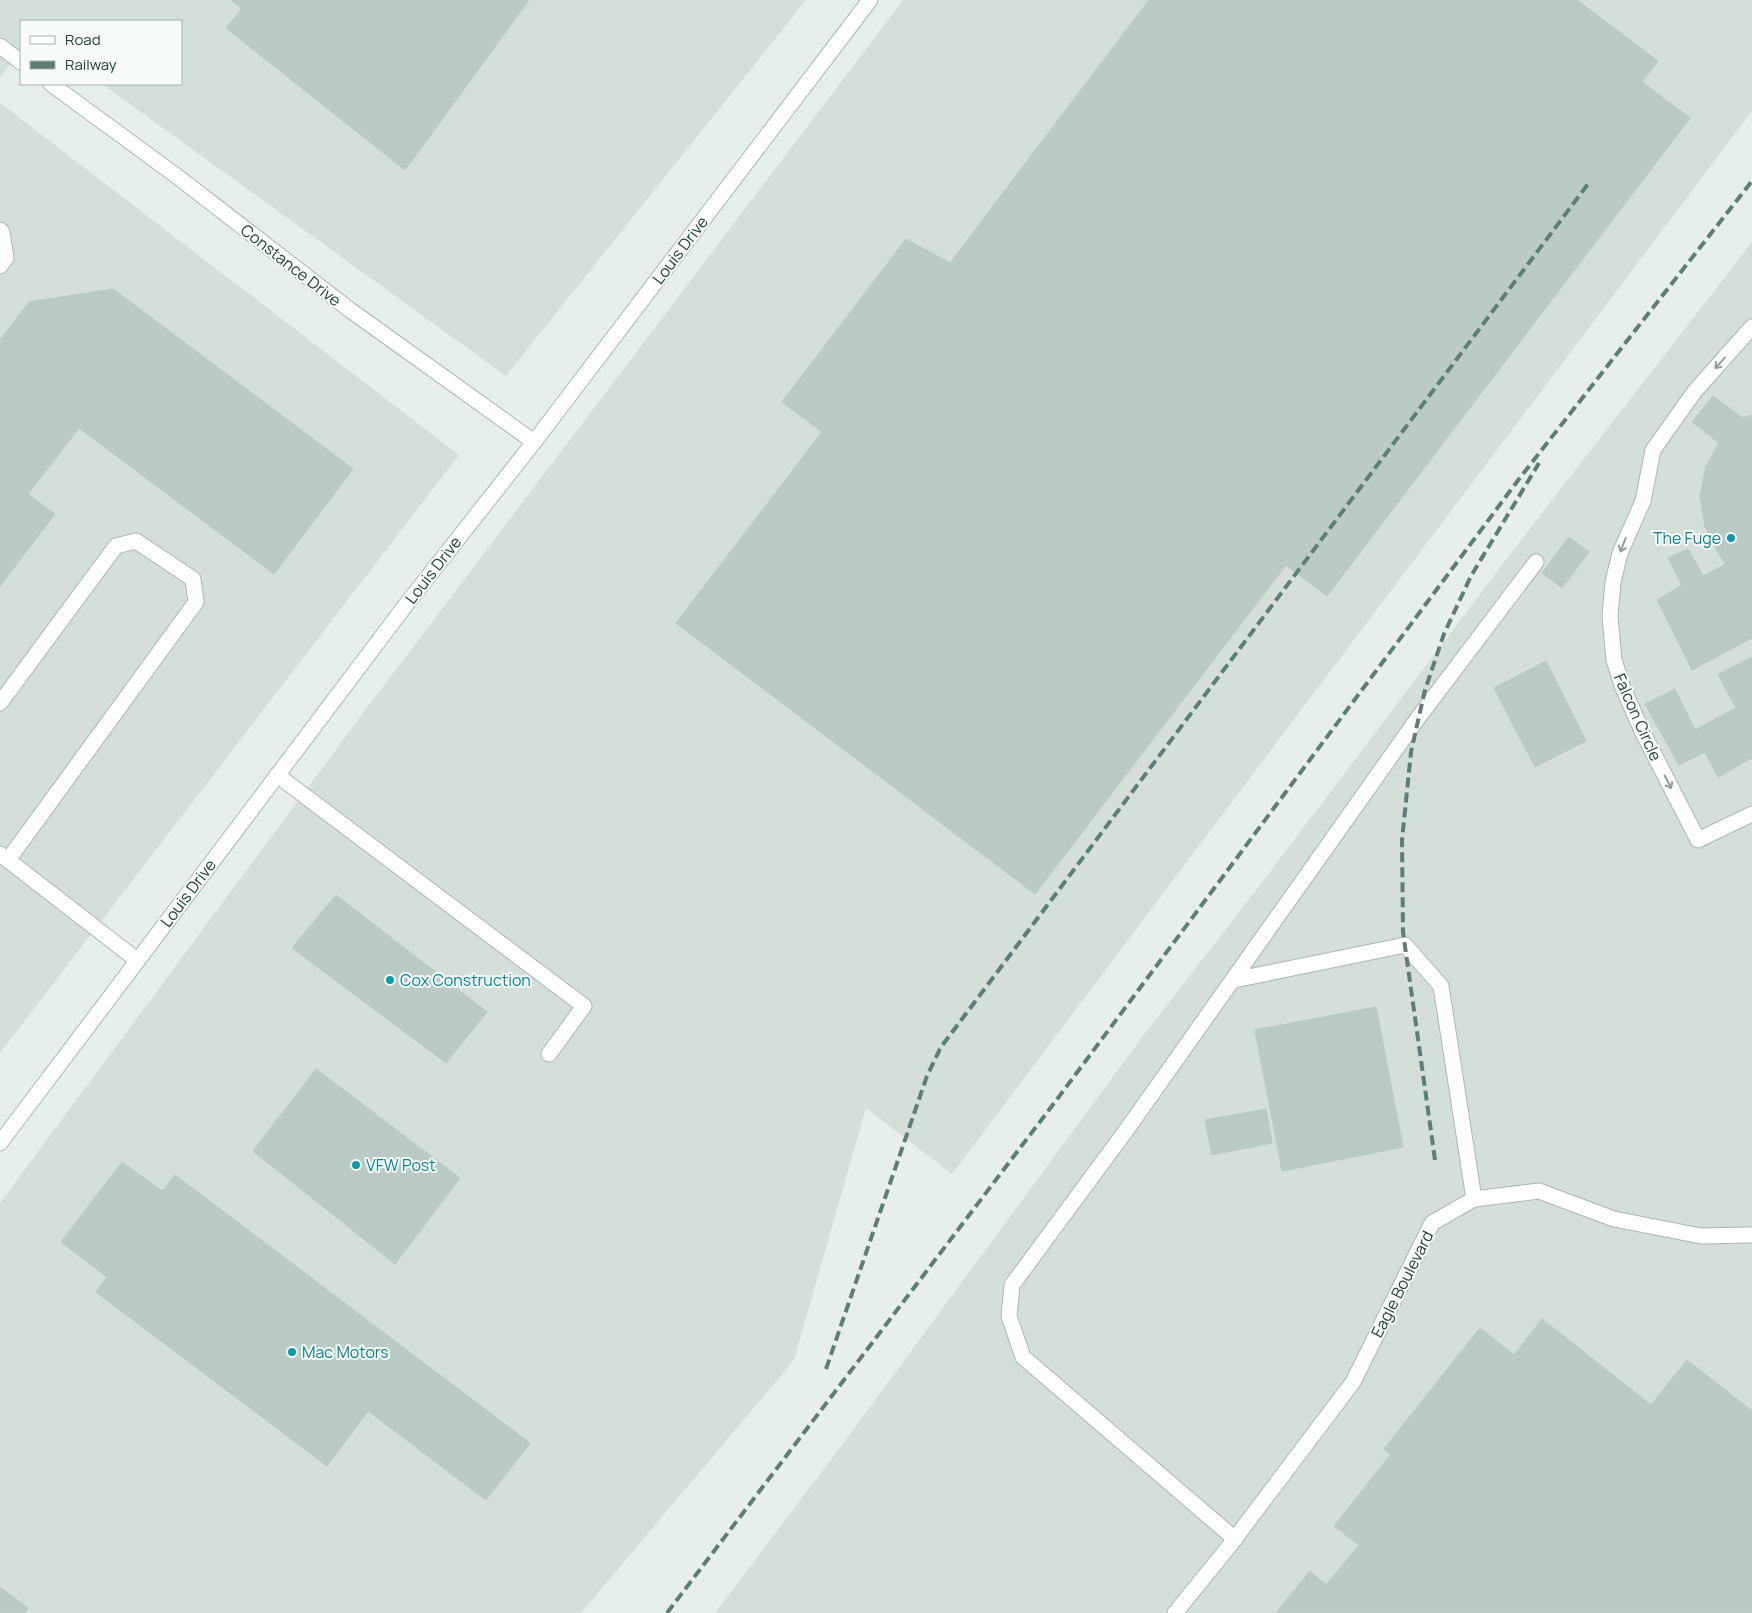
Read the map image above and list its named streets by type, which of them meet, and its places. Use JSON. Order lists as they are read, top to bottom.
{
  "streets": {
    "street": [
      "Louis Drive",
      "Constance Drive",
      "Falcon Circle",
      "Eagle Boulevard"
    ]
  },
  "crossings": [
    ["Louis Drive", "Constance Drive"]
  ],
  "places": [
    "The Fuge",
    "Cox Construction",
    "VFW Post",
    "Mac Motors"
  ],
  "legend": ["Road", "Railway"]
}
